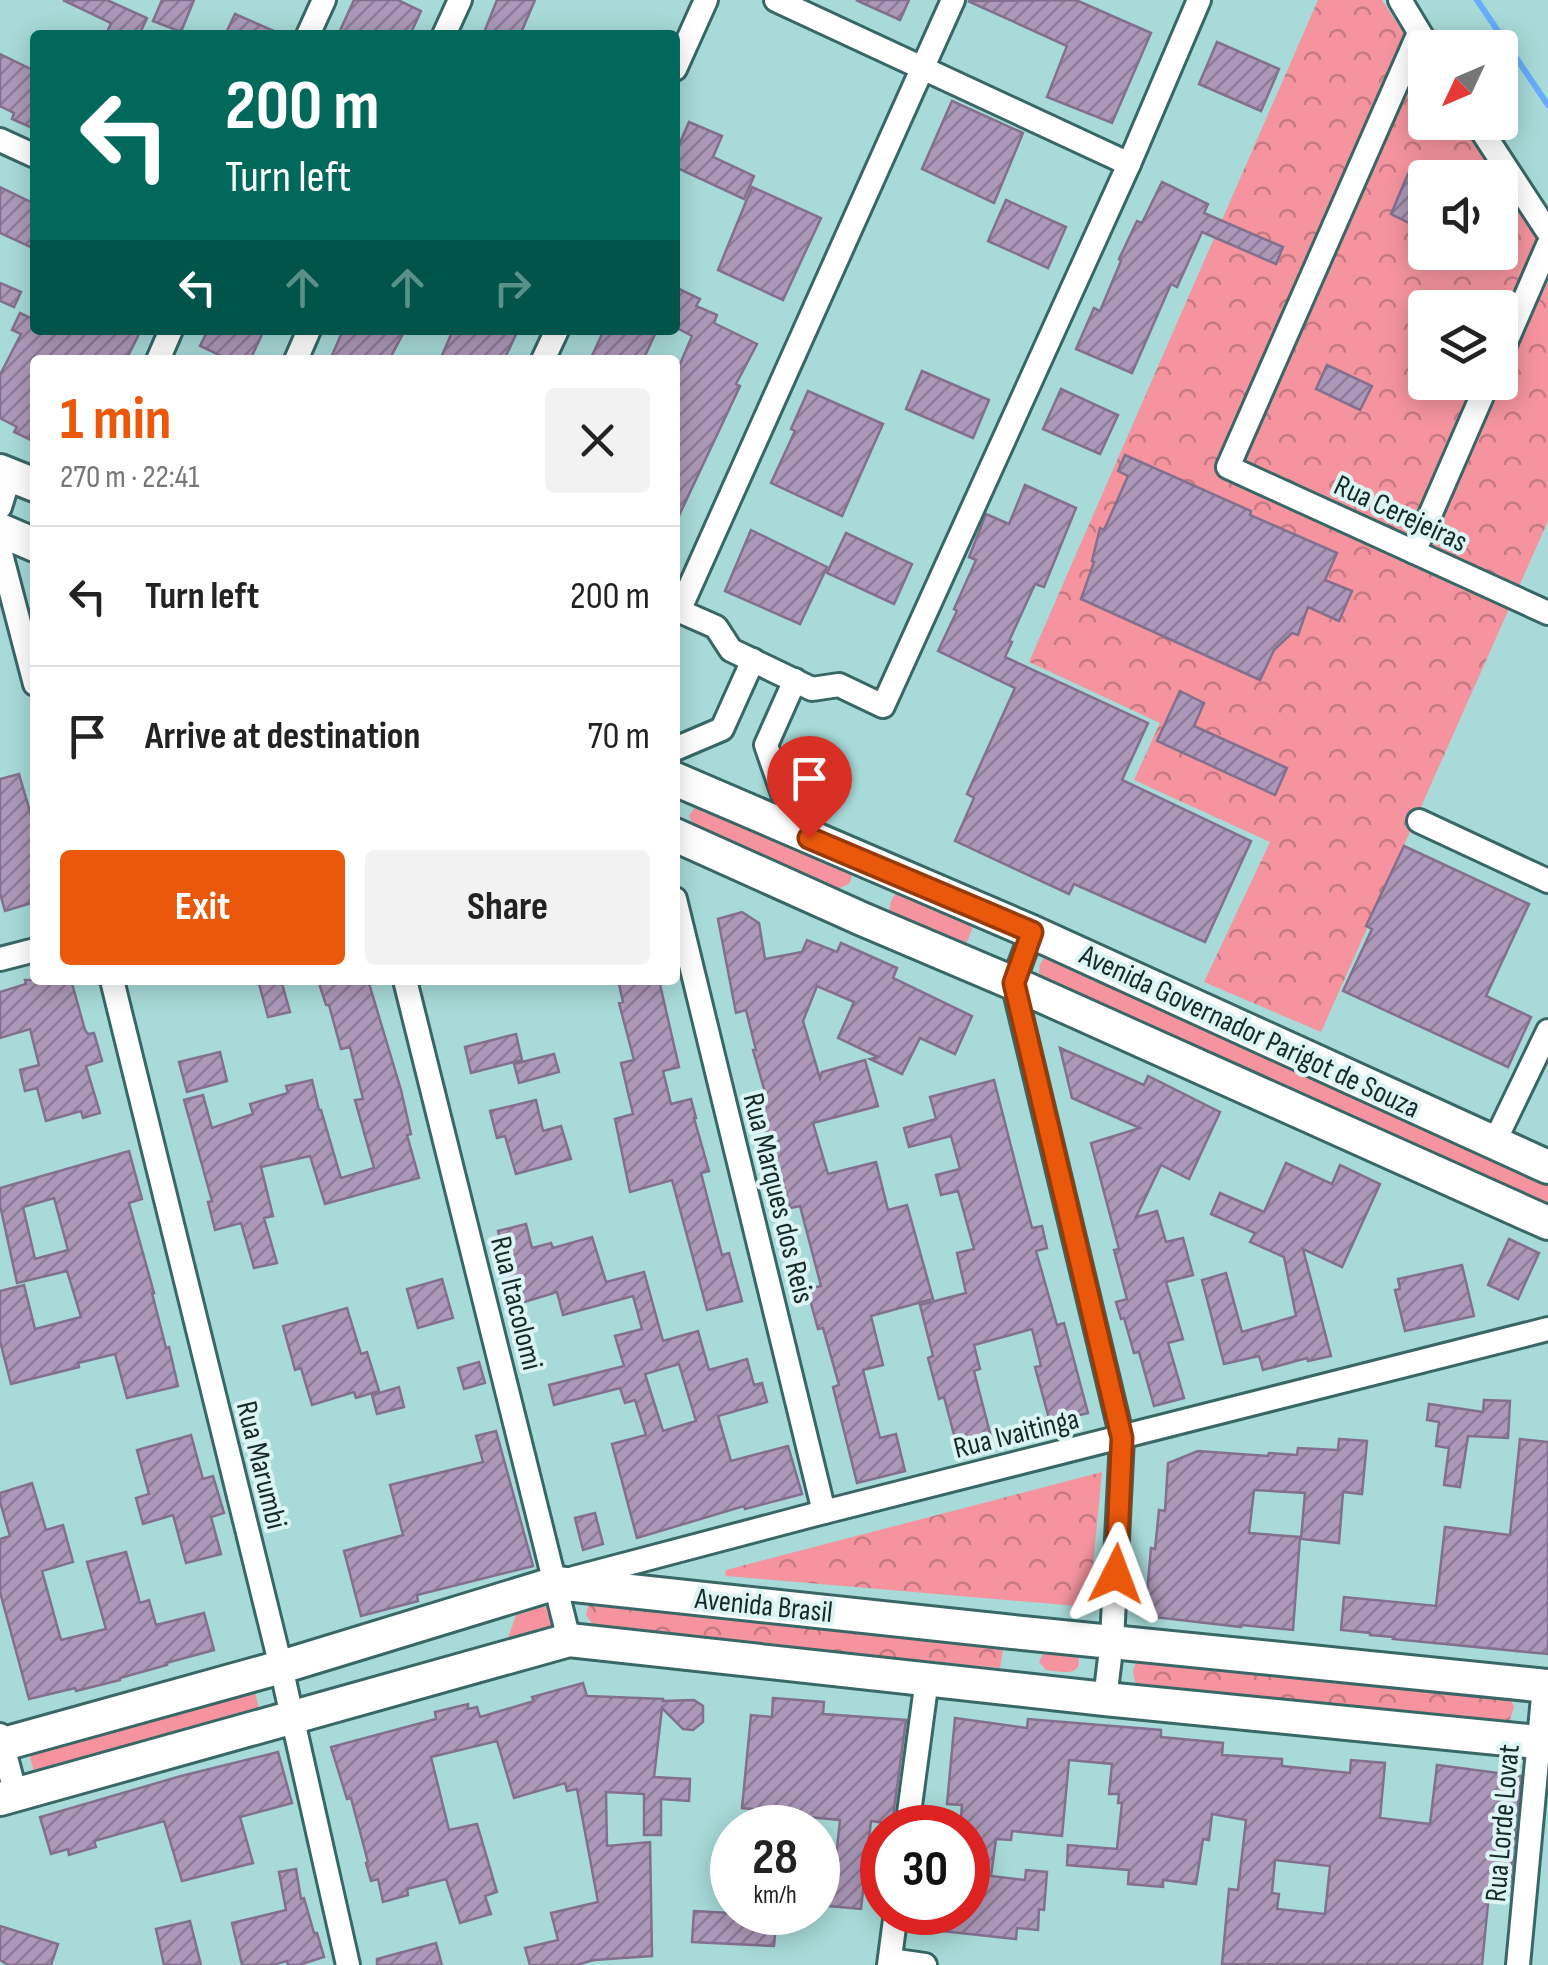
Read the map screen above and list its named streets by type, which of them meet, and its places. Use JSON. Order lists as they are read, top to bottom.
{
  "streets": {
    "main road": ["Avenida Governador Parigot de Souza", "Avenida Brasil"],
    "street": [
      "Rua Cerejeiras",
      "Rua Marques dos Reis",
      "Rua Itacolomi",
      "Rua Ivaitinga",
      "Rua Marumbi",
      "Rua Lorde Lovat"
    ]
  },
  "crossings": [
    ["Rua Marques dos Reis", "Rua Ivaitinga"],
    ["Rua Itacolomi", "Rua Ivaitinga"],
    ["Rua Itacolomi", "Avenida Brasil"],
    ["Rua Ivaitinga", "Avenida Brasil"],
    ["Rua Marumbi", "Avenida Brasil"],
    ["Avenida Brasil", "Rua Lorde Lovat"]
  ],
  "north": "bottom left",
  "page": {
    "turn": ["200 m", "Turn left"],
    "heading": ["1 min", "270 m · 22:41"],
    "list": [
      {
        "name": "Turn left",
        "value": "200 m"
      },
      {
        "name": "Arrive at destination",
        "value": "70 m"
      }
    ],
    "buttons": ["Exit", "Share"],
    "speed": "28 km/h",
    "limit": "30"
  }
}
